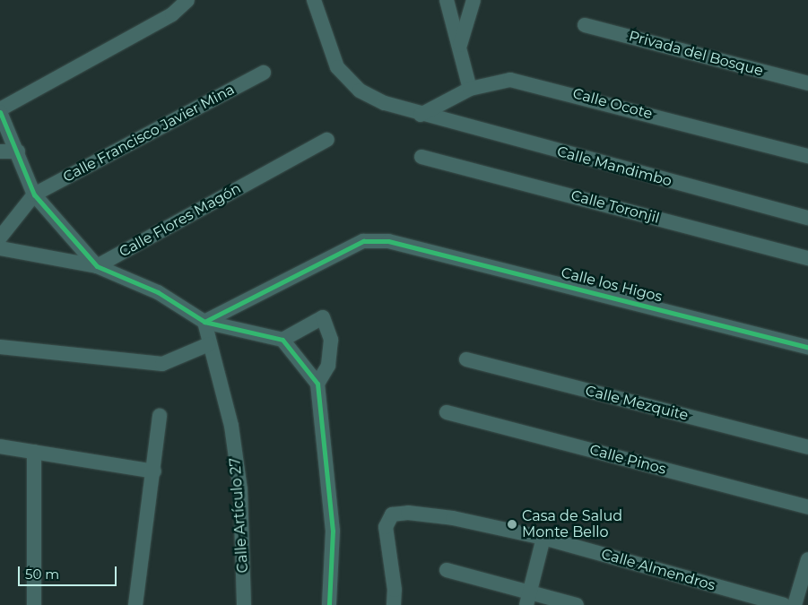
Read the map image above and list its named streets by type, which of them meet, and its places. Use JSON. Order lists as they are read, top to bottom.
{
  "streets": {
    "street": [
      "Privada del Bosque",
      "Calle Ocote",
      "Calle Francisco Javier Mina",
      "Calle Mandimbo",
      "Calle Toronjil",
      "Calle Flores Magón",
      "Calle los Higos",
      "Calle Mezquite",
      "Calle Pinos",
      "Calle Artículo 27",
      "Calle Almendros"
    ]
  },
  "crossings": [
    ["Calle Ocote", "Calle Mandimbo"],
    ["Calle los Higos", "Calle Artículo 27"]
  ],
  "places": ["Casa de Salud Monte Bello"],
  "scale_bar": "50 m"
}
